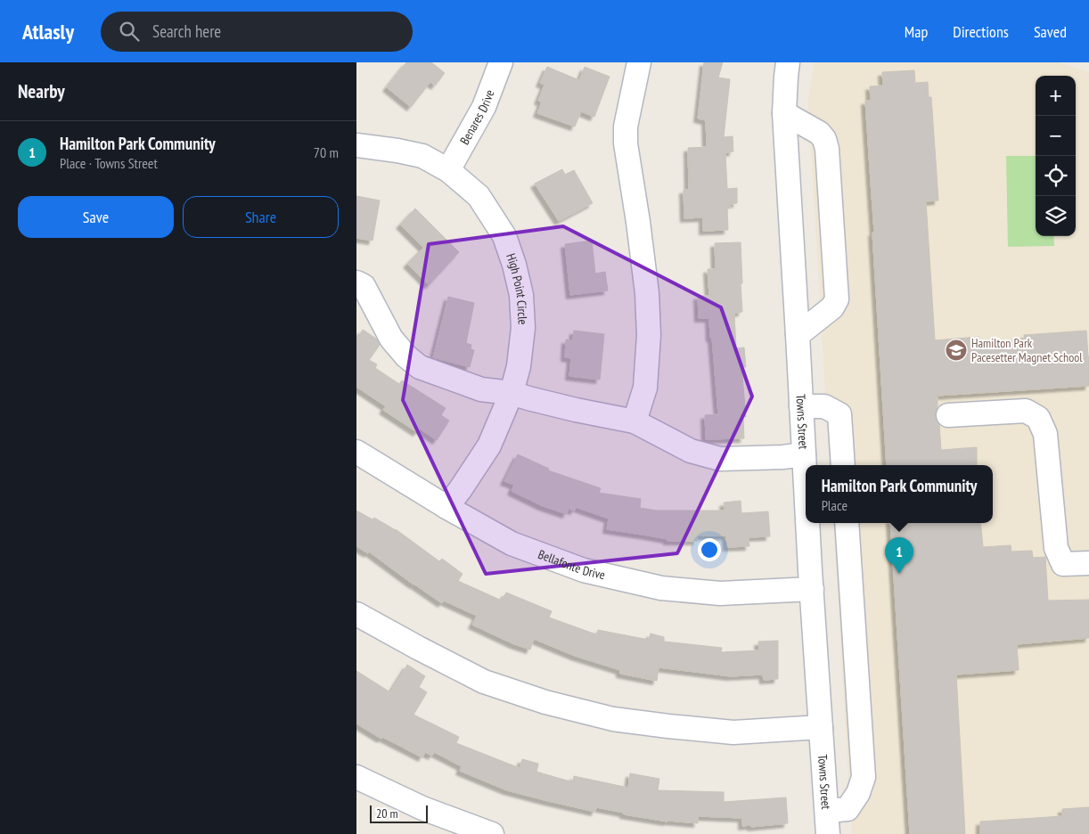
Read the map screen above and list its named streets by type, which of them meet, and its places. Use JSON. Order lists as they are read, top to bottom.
{
  "streets": {
    "street": [
      "Benares Drive",
      "High Point Circle",
      "Towns Street",
      "Bellafonte Drive"
    ]
  },
  "crossings": [
    ["Benares Drive", "High Point Circle"],
    ["High Point Circle", "Bellafonte Drive"],
    ["Towns Street", "Bellafonte Drive"]
  ],
  "places": {
    "school or university": ["Hamilton Park Pacesetter Magnet School"]
  },
  "scale_bar": "20 m",
  "page": {
    "header": "Atlasly",
    "search": "Search here",
    "nav": ["Map", "Directions", "Saved"],
    "heading": "Nearby",
    "map_buttons": ["+", "−"],
    "list": [
      {
        "mark": "1",
        "name": "Hamilton Park Community",
        "note": "Place · Towns Street",
        "value": "70 m"
      }
    ],
    "buttons": ["Save", "Share"],
    "popup": ["Hamilton Park Community", "Place"],
    "pins": "1",
    "scale": "20 m"
  }
}
